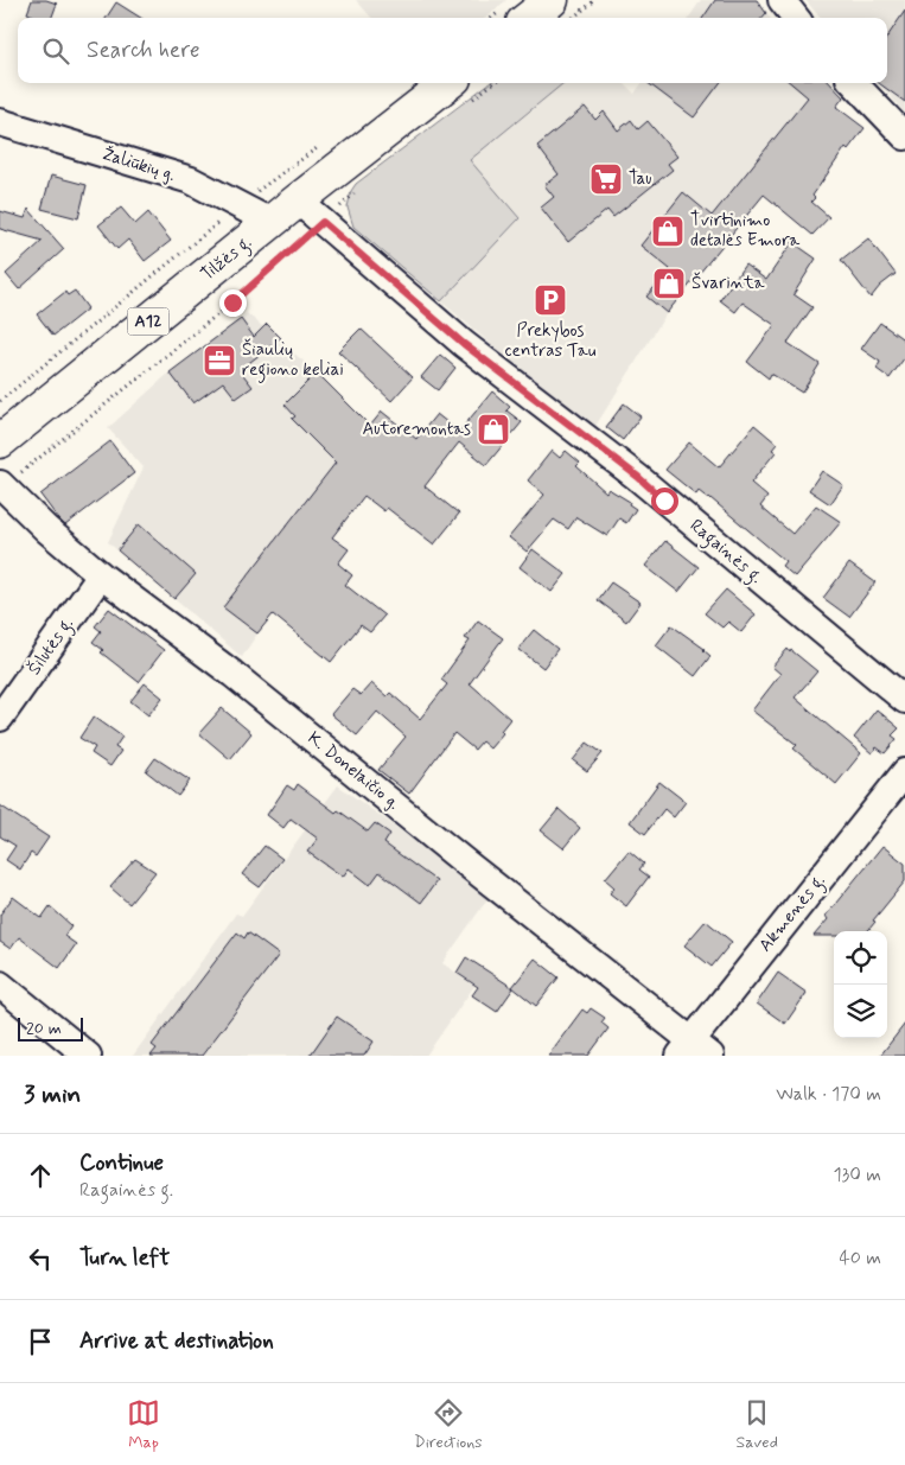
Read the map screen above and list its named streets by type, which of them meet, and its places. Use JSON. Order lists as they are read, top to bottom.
{
  "streets": {
    "highway": ["Tilžės g.", "A12"],
    "street": [
      "Žaliūkių g.",
      "Ragainės g.",
      "Šilutės g.",
      "K. Donelaičio g.",
      "Akmenės g."
    ]
  },
  "crossings": [
    ["Žaliūkių g.", "Tilžės g."],
    ["Tilžės g.", "Ragainės g."],
    ["Šilutės g.", "K. Donelaičio g."],
    ["K. Donelaičio g.", "Akmenės g."]
  ],
  "places": {
    "supermarket": ["Tau"],
    "shop": ["Tvirtinimo detalės Emora", "Švarinta", "Autoremontas"],
    "parking": ["Prekybos centras Tau"],
    "office": ["Šiaulių regiono keliai"]
  },
  "scale_bar": "20 m",
  "page": {
    "search": "Search here",
    "scale": "20 m",
    "heading": ["3 min", "Walk · 170 m"],
    "list": [
      ["Continue", "Ragainės g.", "130 m"],
      ["Turn left", "40 m"],
      "Arrive at destination"
    ],
    "nav": ["Map", "Directions", "Saved"]
  }
}
